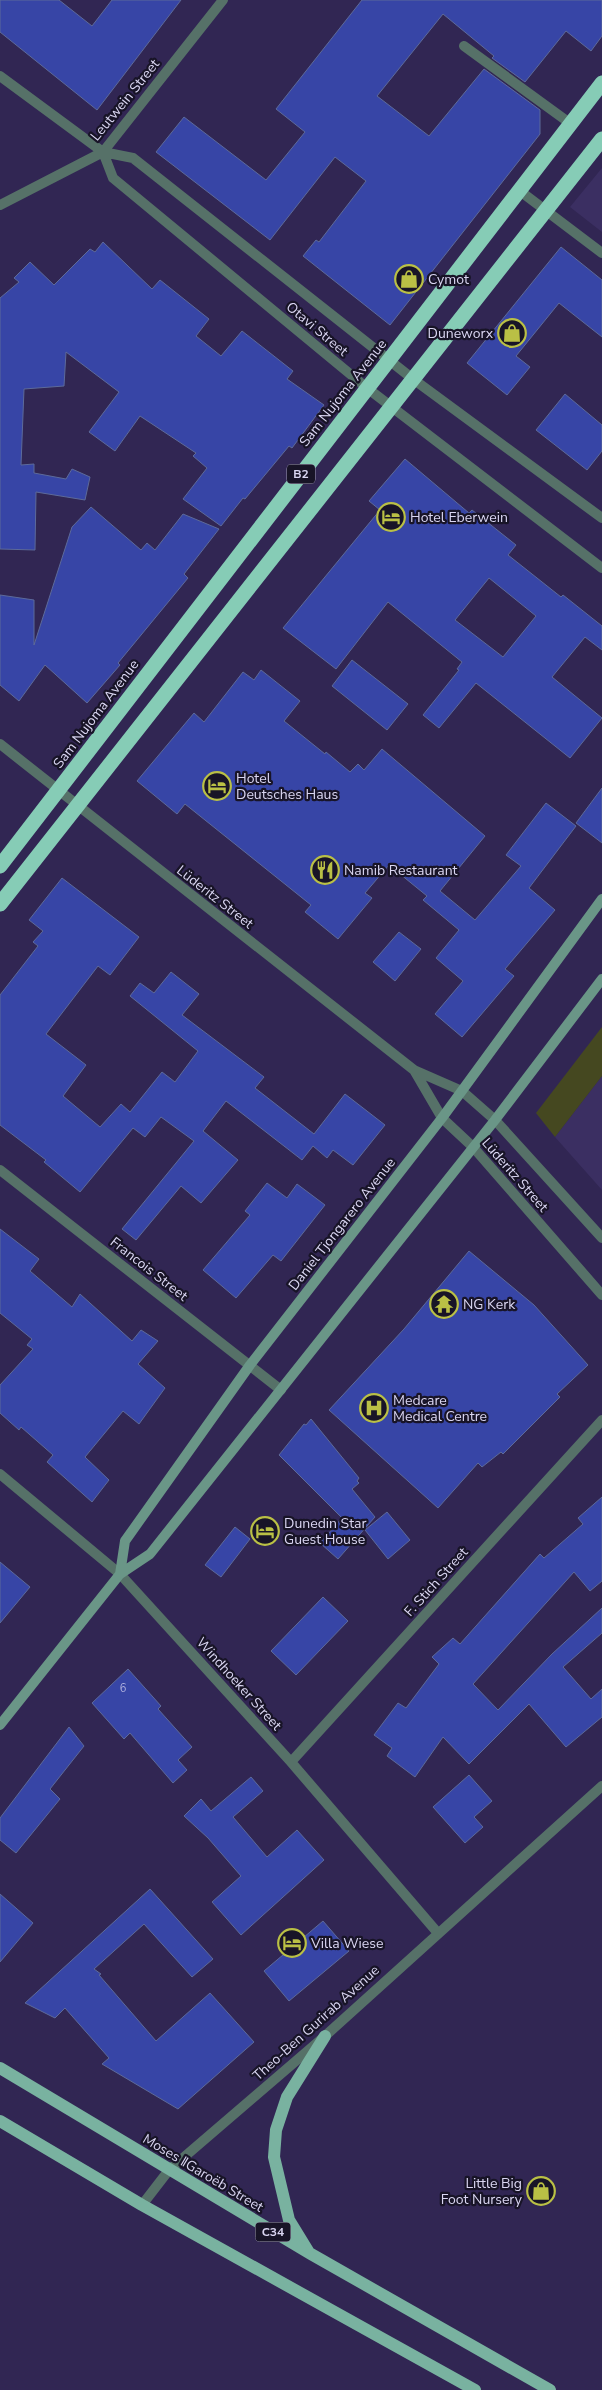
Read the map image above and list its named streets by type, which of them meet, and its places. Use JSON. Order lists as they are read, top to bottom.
{
  "streets": {
    "highway": ["Sam Nujoma Avenue", "B2"],
    "main road": ["Moses ǁGaroëb Street", "C34"],
    "street": [
      "Leutwein Street",
      "Otavi Street",
      "Lüderitz Street",
      "Daniel Tjongarero Avenue",
      "Francois Street",
      "F. Stich Street",
      "Windhoeker Street",
      "Theo-Ben Gurirab Avenue"
    ]
  },
  "crossings": [
    ["Leutwein Street", "Otavi Street"],
    ["Otavi Street", "Sam Nujoma Avenue"],
    ["Otavi Street", "B2"],
    ["Sam Nujoma Avenue", "Lüderitz Street"],
    ["B2", "Lüderitz Street"],
    ["Lüderitz Street", "Daniel Tjongarero Avenue"],
    ["Daniel Tjongarero Avenue", "Francois Street"],
    ["Daniel Tjongarero Avenue", "Windhoeker Street"],
    ["F. Stich Street", "Windhoeker Street"],
    ["Windhoeker Street", "Theo-Ben Gurirab Avenue"],
    ["Theo-Ben Gurirab Avenue", "Moses ǁGaroëb Street"]
  ],
  "places": {
    "shop": ["Cymot", "Duneworx", "Little Big Foot Nursery"],
    "hotel": [
      "Hotel Eberwein",
      "Hotel Deutsches Haus",
      "Dunedin Star Guest House",
      "Villa Wiese"
    ],
    "restaurant": ["Namib Restaurant"],
    "temple": ["NG Kerk"],
    "hospital": ["Medcare Medical Centre"]
  },
  "house_numbers": ["6"]
}
